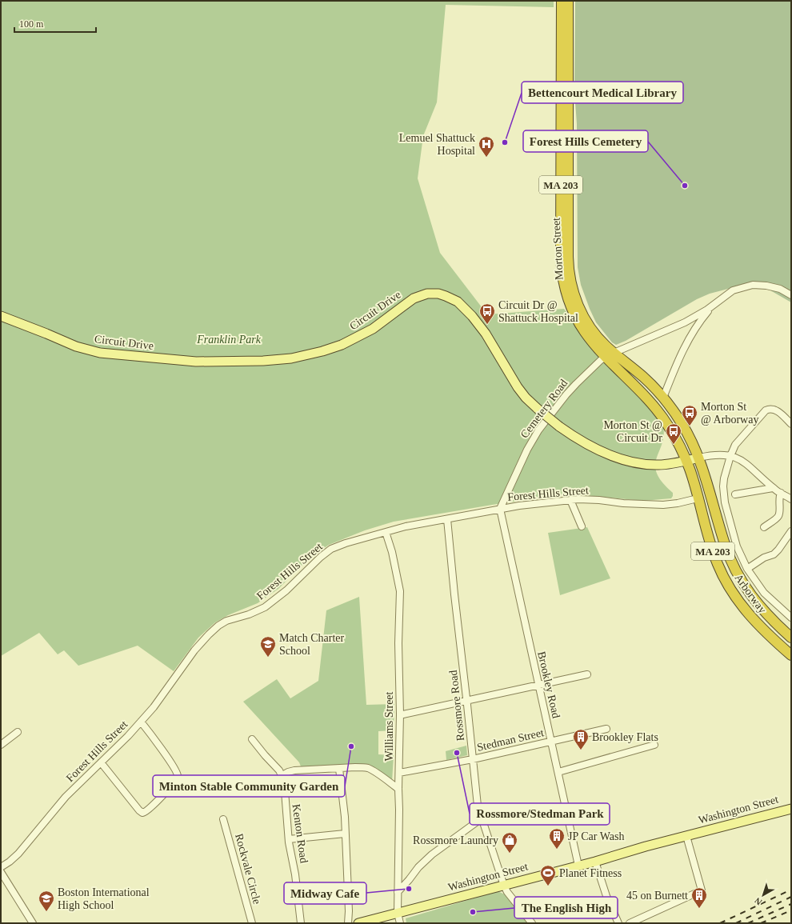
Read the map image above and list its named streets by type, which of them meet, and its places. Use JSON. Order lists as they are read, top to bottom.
{
  "streets": {
    "highway": ["MA 203", "Morton Street", "Arborway"],
    "main road": ["Circuit Drive", "Washington Street"],
    "street": [
      "Cemetery Road",
      "Forest Hills Street",
      "Brookley Road",
      "Rossmore Road",
      "Williams Street",
      "Stedman Street",
      "Kenton Road",
      "Rockvale Circle"
    ]
  },
  "crossings": [
    ["Morton Street", "Circuit Drive"],
    ["Morton Street", "Cemetery Road"],
    ["Morton Street", "Arborway"],
    ["Circuit Drive", "Arborway"],
    ["Cemetery Road", "Forest Hills Street"],
    ["Cemetery Road", "Brookley Road"],
    ["Forest Hills Street", "Arborway"],
    ["Forest Hills Street", "Brookley Road"],
    ["Forest Hills Street", "Rossmore Road"],
    ["Forest Hills Street", "Williams Street"],
    ["Brookley Road", "Stedman Street"],
    ["Brookley Road", "Washington Street"],
    ["Rossmore Road", "Stedman Street"],
    ["Rossmore Road", "Washington Street"],
    ["Williams Street", "Stedman Street"],
    ["Williams Street", "Washington Street"]
  ],
  "parks": ["Franklin Park"],
  "places": {
    "other": [
      "Bettencourt Medical Library",
      "Forest Hills Cemetery",
      "Minton Stable Community Garden",
      "Rossmore/Stedman Park",
      "Midway Cafe",
      "The English High"
    ],
    "hospital": ["Lemuel Shattuck Hospital"],
    "bus stop": ["Circuit Dr @ Shattuck Hospital", "Morton St @ Arborway", "Morton St @ Circuit Dr"],
    "school or university": ["Match Charter School", "Boston International High School"],
    "building": ["Brookley Flats", "JP Car Wash", "45 on Burnett"],
    "shop": ["Rossmore Laundry"],
    "sports": ["Planet Fitness"]
  },
  "scale_bar": "100 m",
  "north": "bottom left"
}
